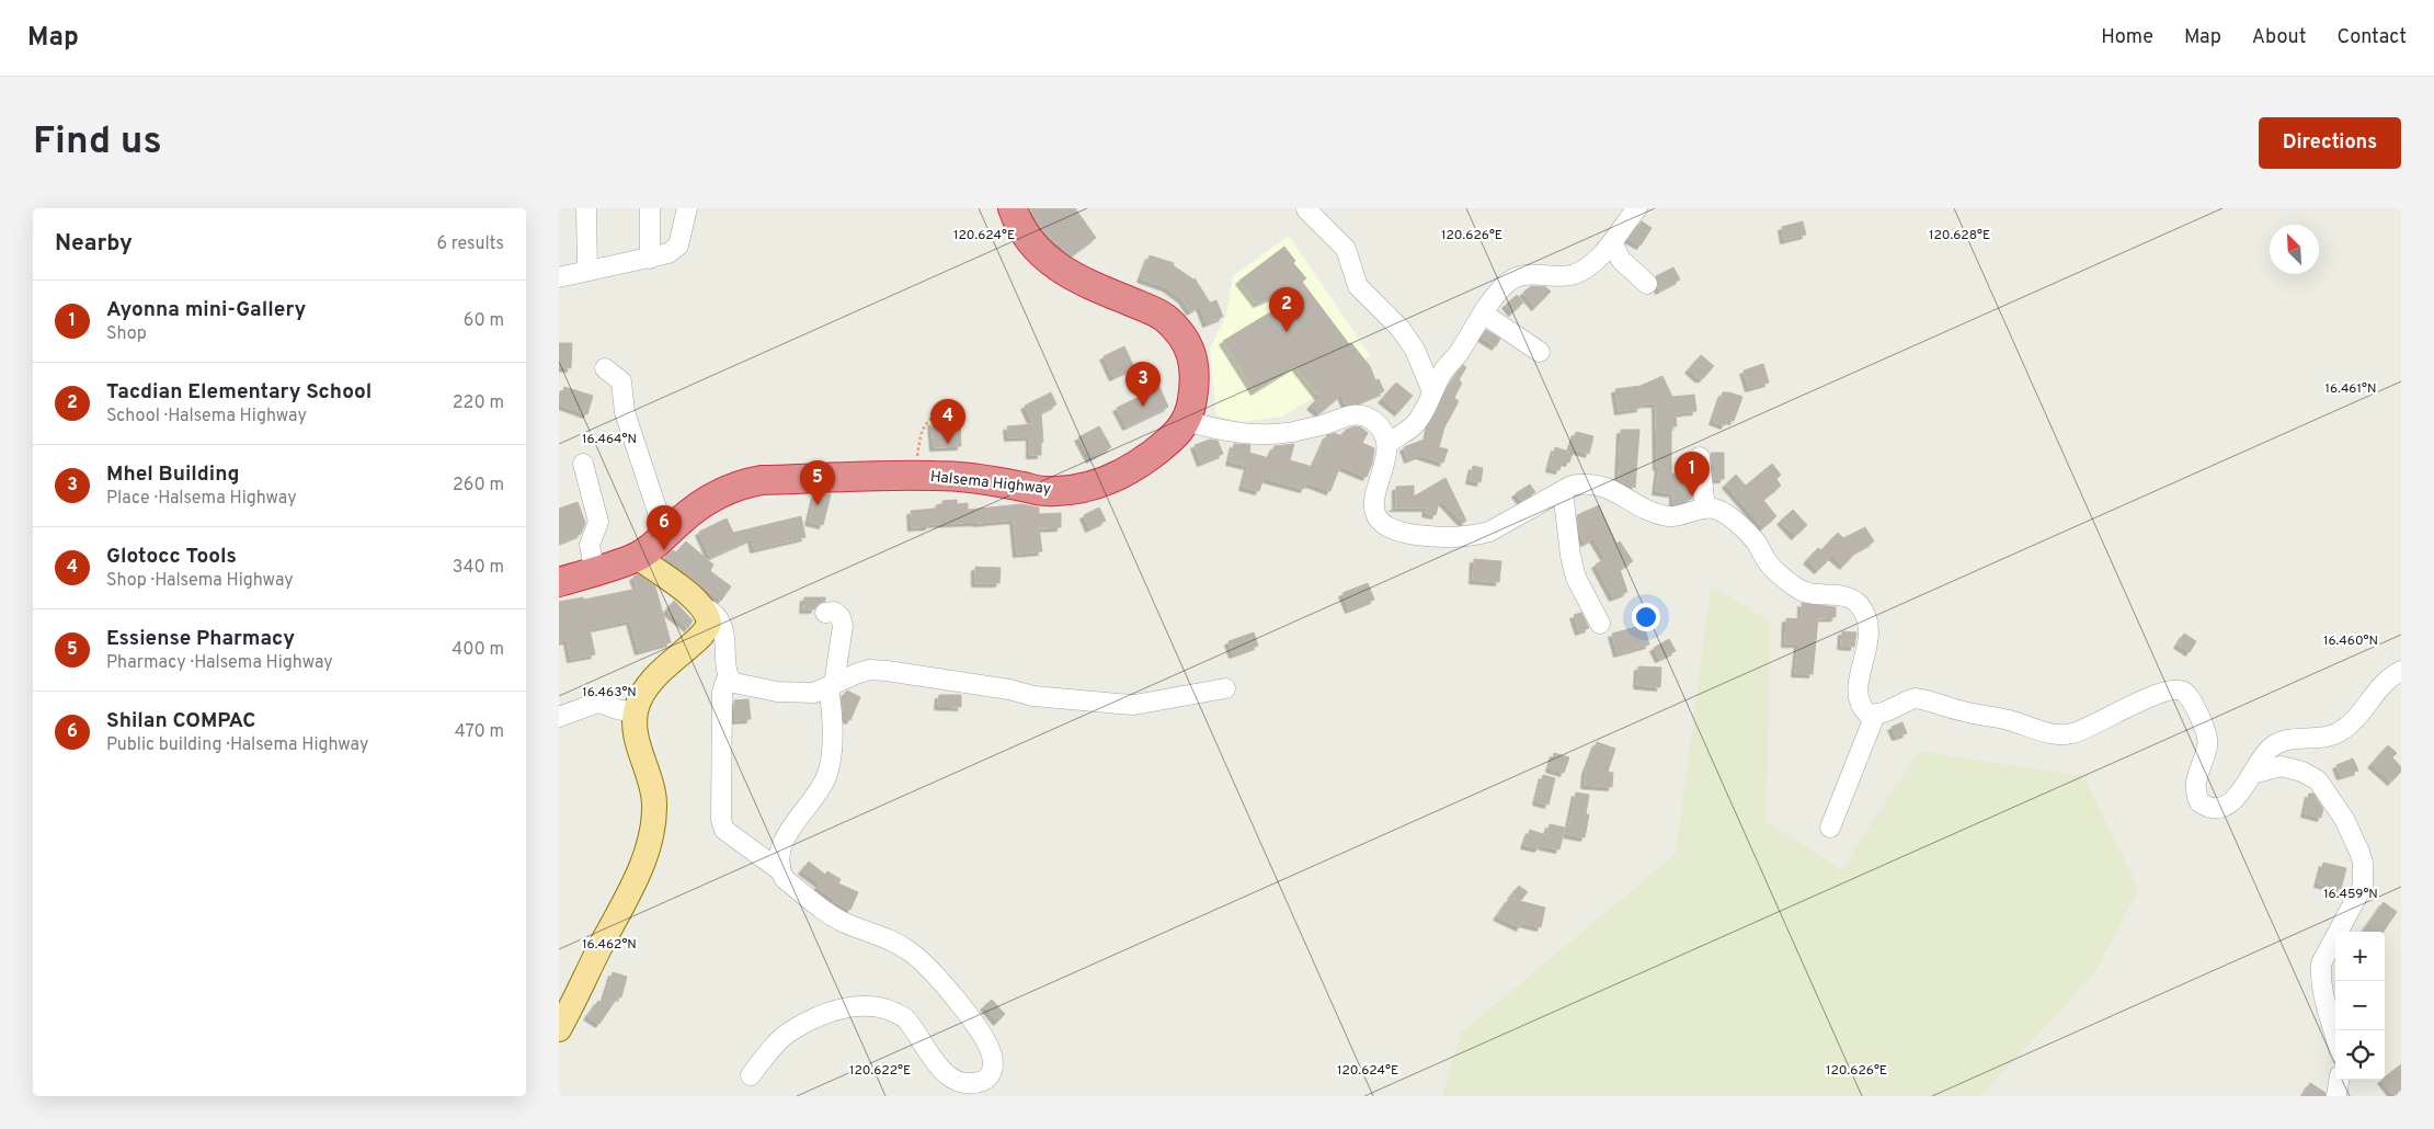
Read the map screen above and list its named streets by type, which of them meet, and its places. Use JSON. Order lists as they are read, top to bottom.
{
  "streets": {
    "highway": ["Halsema Highway"]
  },
  "north": "top left",
  "page": {
    "header": "Map",
    "nav": [
      "Home",
      "Map",
      "About",
      "Contact"
    ],
    "buttons": "Directions",
    "title": "Find us",
    "heading": ["Nearby", "6 results"],
    "list": [
      {
        "mark": "1",
        "name": "Ayonna mini-Gallery",
        "note": "Shop",
        "value": "60 m"
      },
      {
        "mark": "2",
        "name": "Tacdian Elementary School",
        "note": "School · Halsema Highway",
        "value": "220 m"
      },
      {
        "mark": "3",
        "name": "Mhel Building",
        "note": "Place · Halsema Highway",
        "value": "260 m"
      },
      {
        "mark": "4",
        "name": "Glotocc Tools",
        "note": "Shop · Halsema Highway",
        "value": "340 m"
      },
      {
        "mark": "5",
        "name": "Essiense Pharmacy",
        "note": "Pharmacy · Halsema Highway",
        "value": "400 m"
      },
      {
        "mark": "6",
        "name": "Shilan COMPAC",
        "note": "Public building · Halsema Highway",
        "value": "470 m"
      }
    ],
    "pins": [
      "2",
      "3",
      "4",
      "1",
      "5",
      "6"
    ],
    "map_buttons": ["+", "−"]
  },
  "coordinates": [
    "120.624°E",
    "120.626°E",
    "120.628°E",
    "16.461°N",
    "16.464°N",
    "16.460°N",
    "16.463°N",
    "16.459°N",
    "16.462°N",
    "120.622°E"
  ]
}
